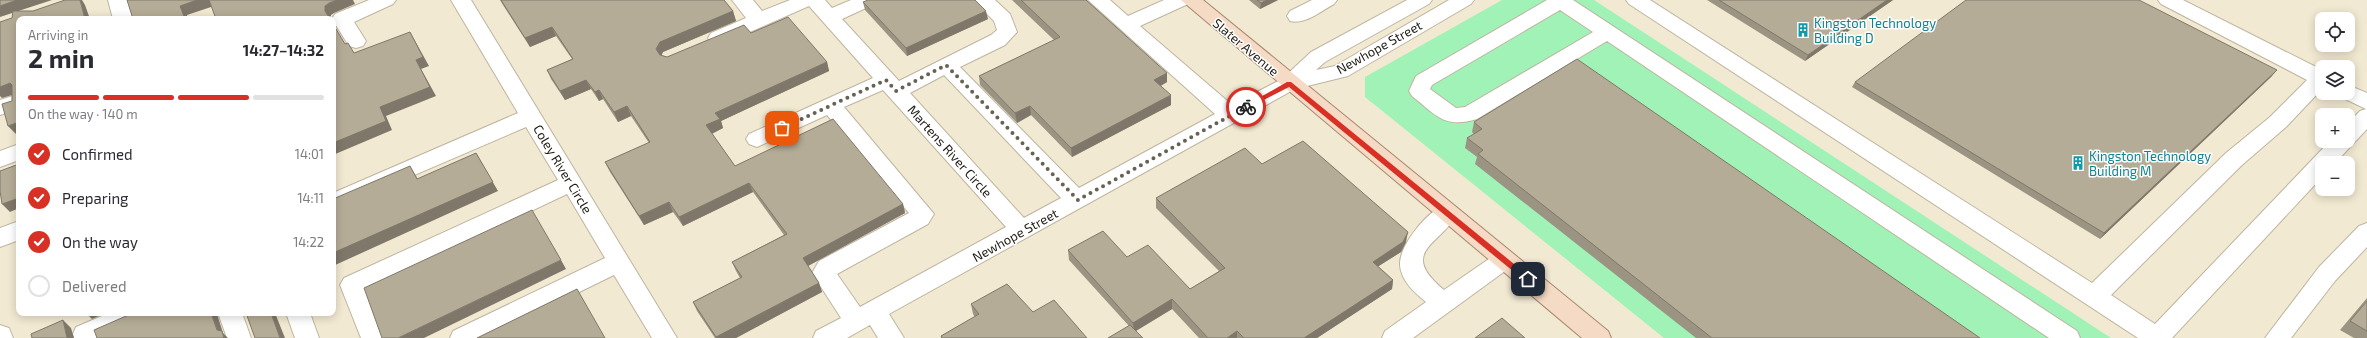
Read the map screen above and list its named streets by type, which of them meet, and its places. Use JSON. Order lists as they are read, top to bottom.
{
  "streets": {
    "main road": ["Slater Avenue"],
    "street": ["Newhope Street", "Martens River Circle", "Coley River Circle"]
  },
  "crossings": [
    ["Slater Avenue", "Newhope Street"],
    ["Newhope Street", "Martens River Circle"]
  ],
  "places": {
    "building": ["Kingston Technology Building D", "Kingston Technology Building M"]
  },
  "page": {
    "map_buttons": ["+", "−"],
    "heading": ["2 min", "Arriving in", "14:27–14:32"],
    "bar": "On the way · 140 m",
    "list": [
      ["Confirmed", "14:01"],
      ["Preparing", "14:11"],
      ["On the way", "14:22"],
      "Delivered"
    ]
  }
}
